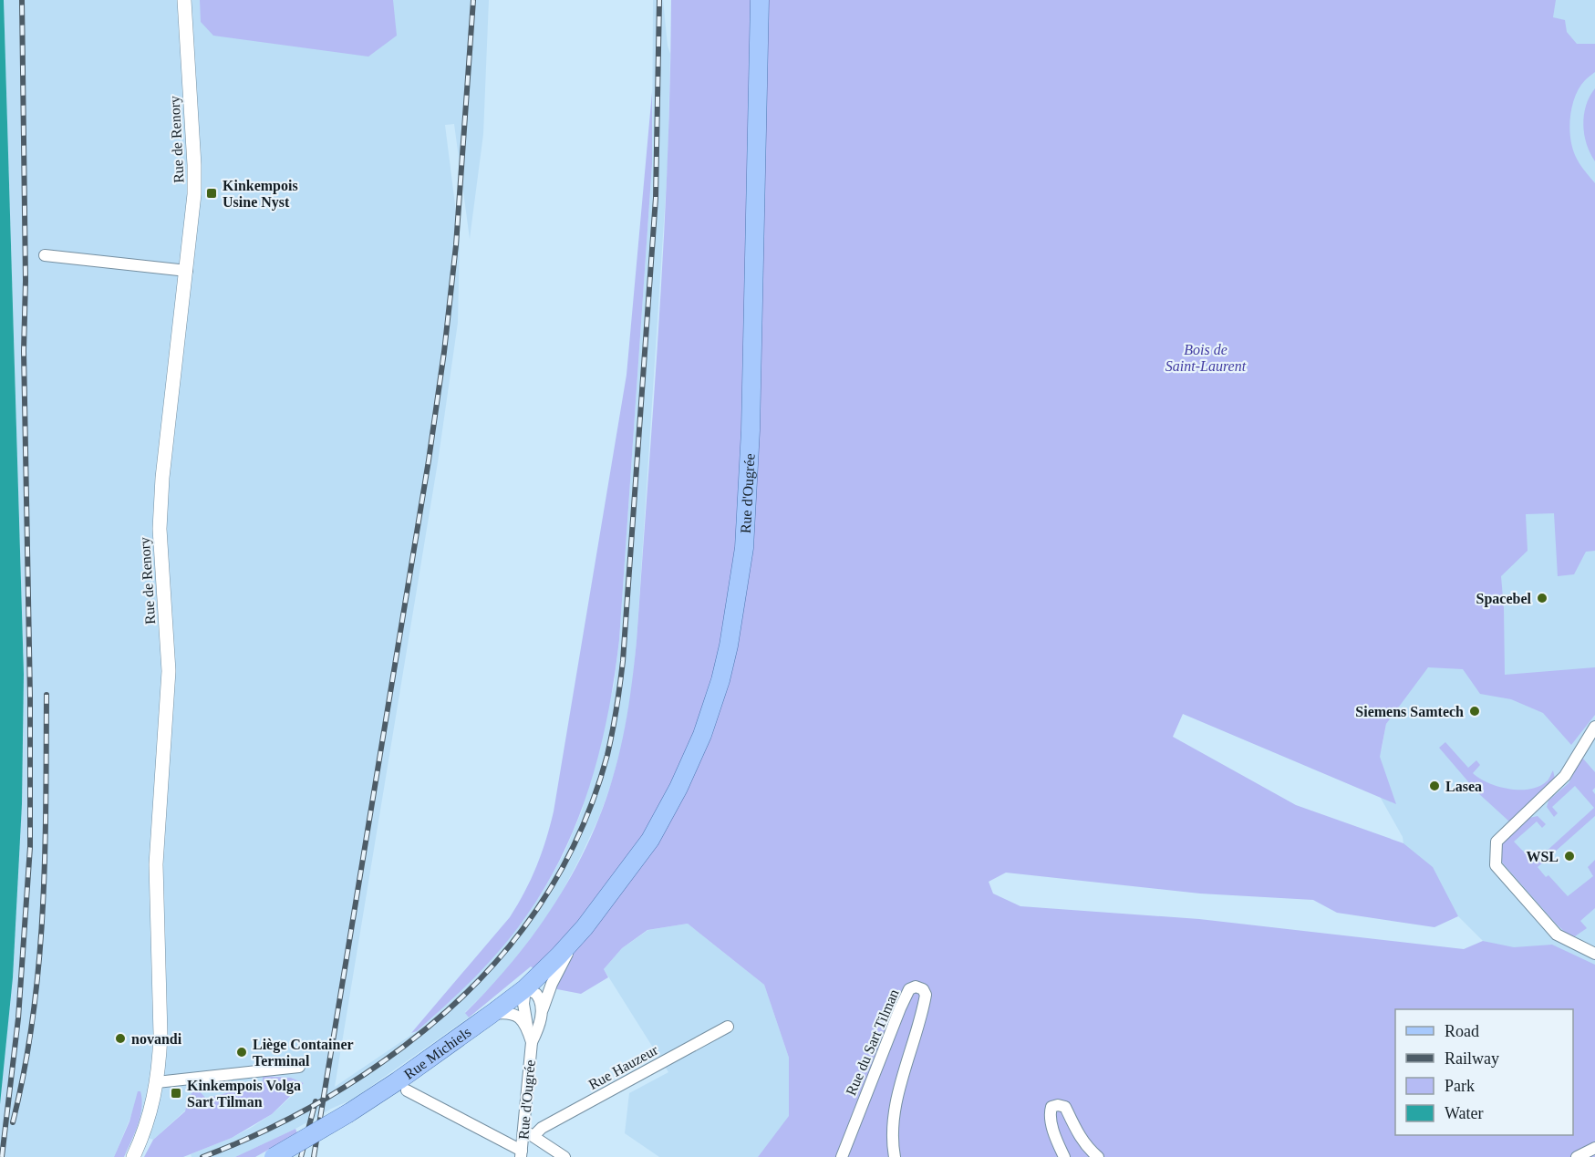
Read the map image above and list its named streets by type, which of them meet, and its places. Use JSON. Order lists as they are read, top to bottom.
{
  "streets": {
    "main road": ["Rue d'Ougrée", "Rue Michiels"],
    "street": ["Rue de Renory", "Rue du Sart Tilman", "Rue Hauzeur"]
  },
  "crossings": [
    ["Rue d'Ougrée", "Rue Michiels"],
    ["Rue d'Ougrée", "Rue Hauzeur"]
  ],
  "parks": ["Bois de Saint-Laurent"],
  "places": {
    "transit": ["Kinkempois Usine Nyst", "Kinkempois Volga Sart Tilman"],
    "other": [
      "Spacebel",
      "Siemens Samtech",
      "Lasea",
      "WSL",
      "novandi",
      "Liège Container Terminal"
    ]
  },
  "legend": [
    "Road",
    "Railway",
    "Park",
    "Water"
  ]
}
